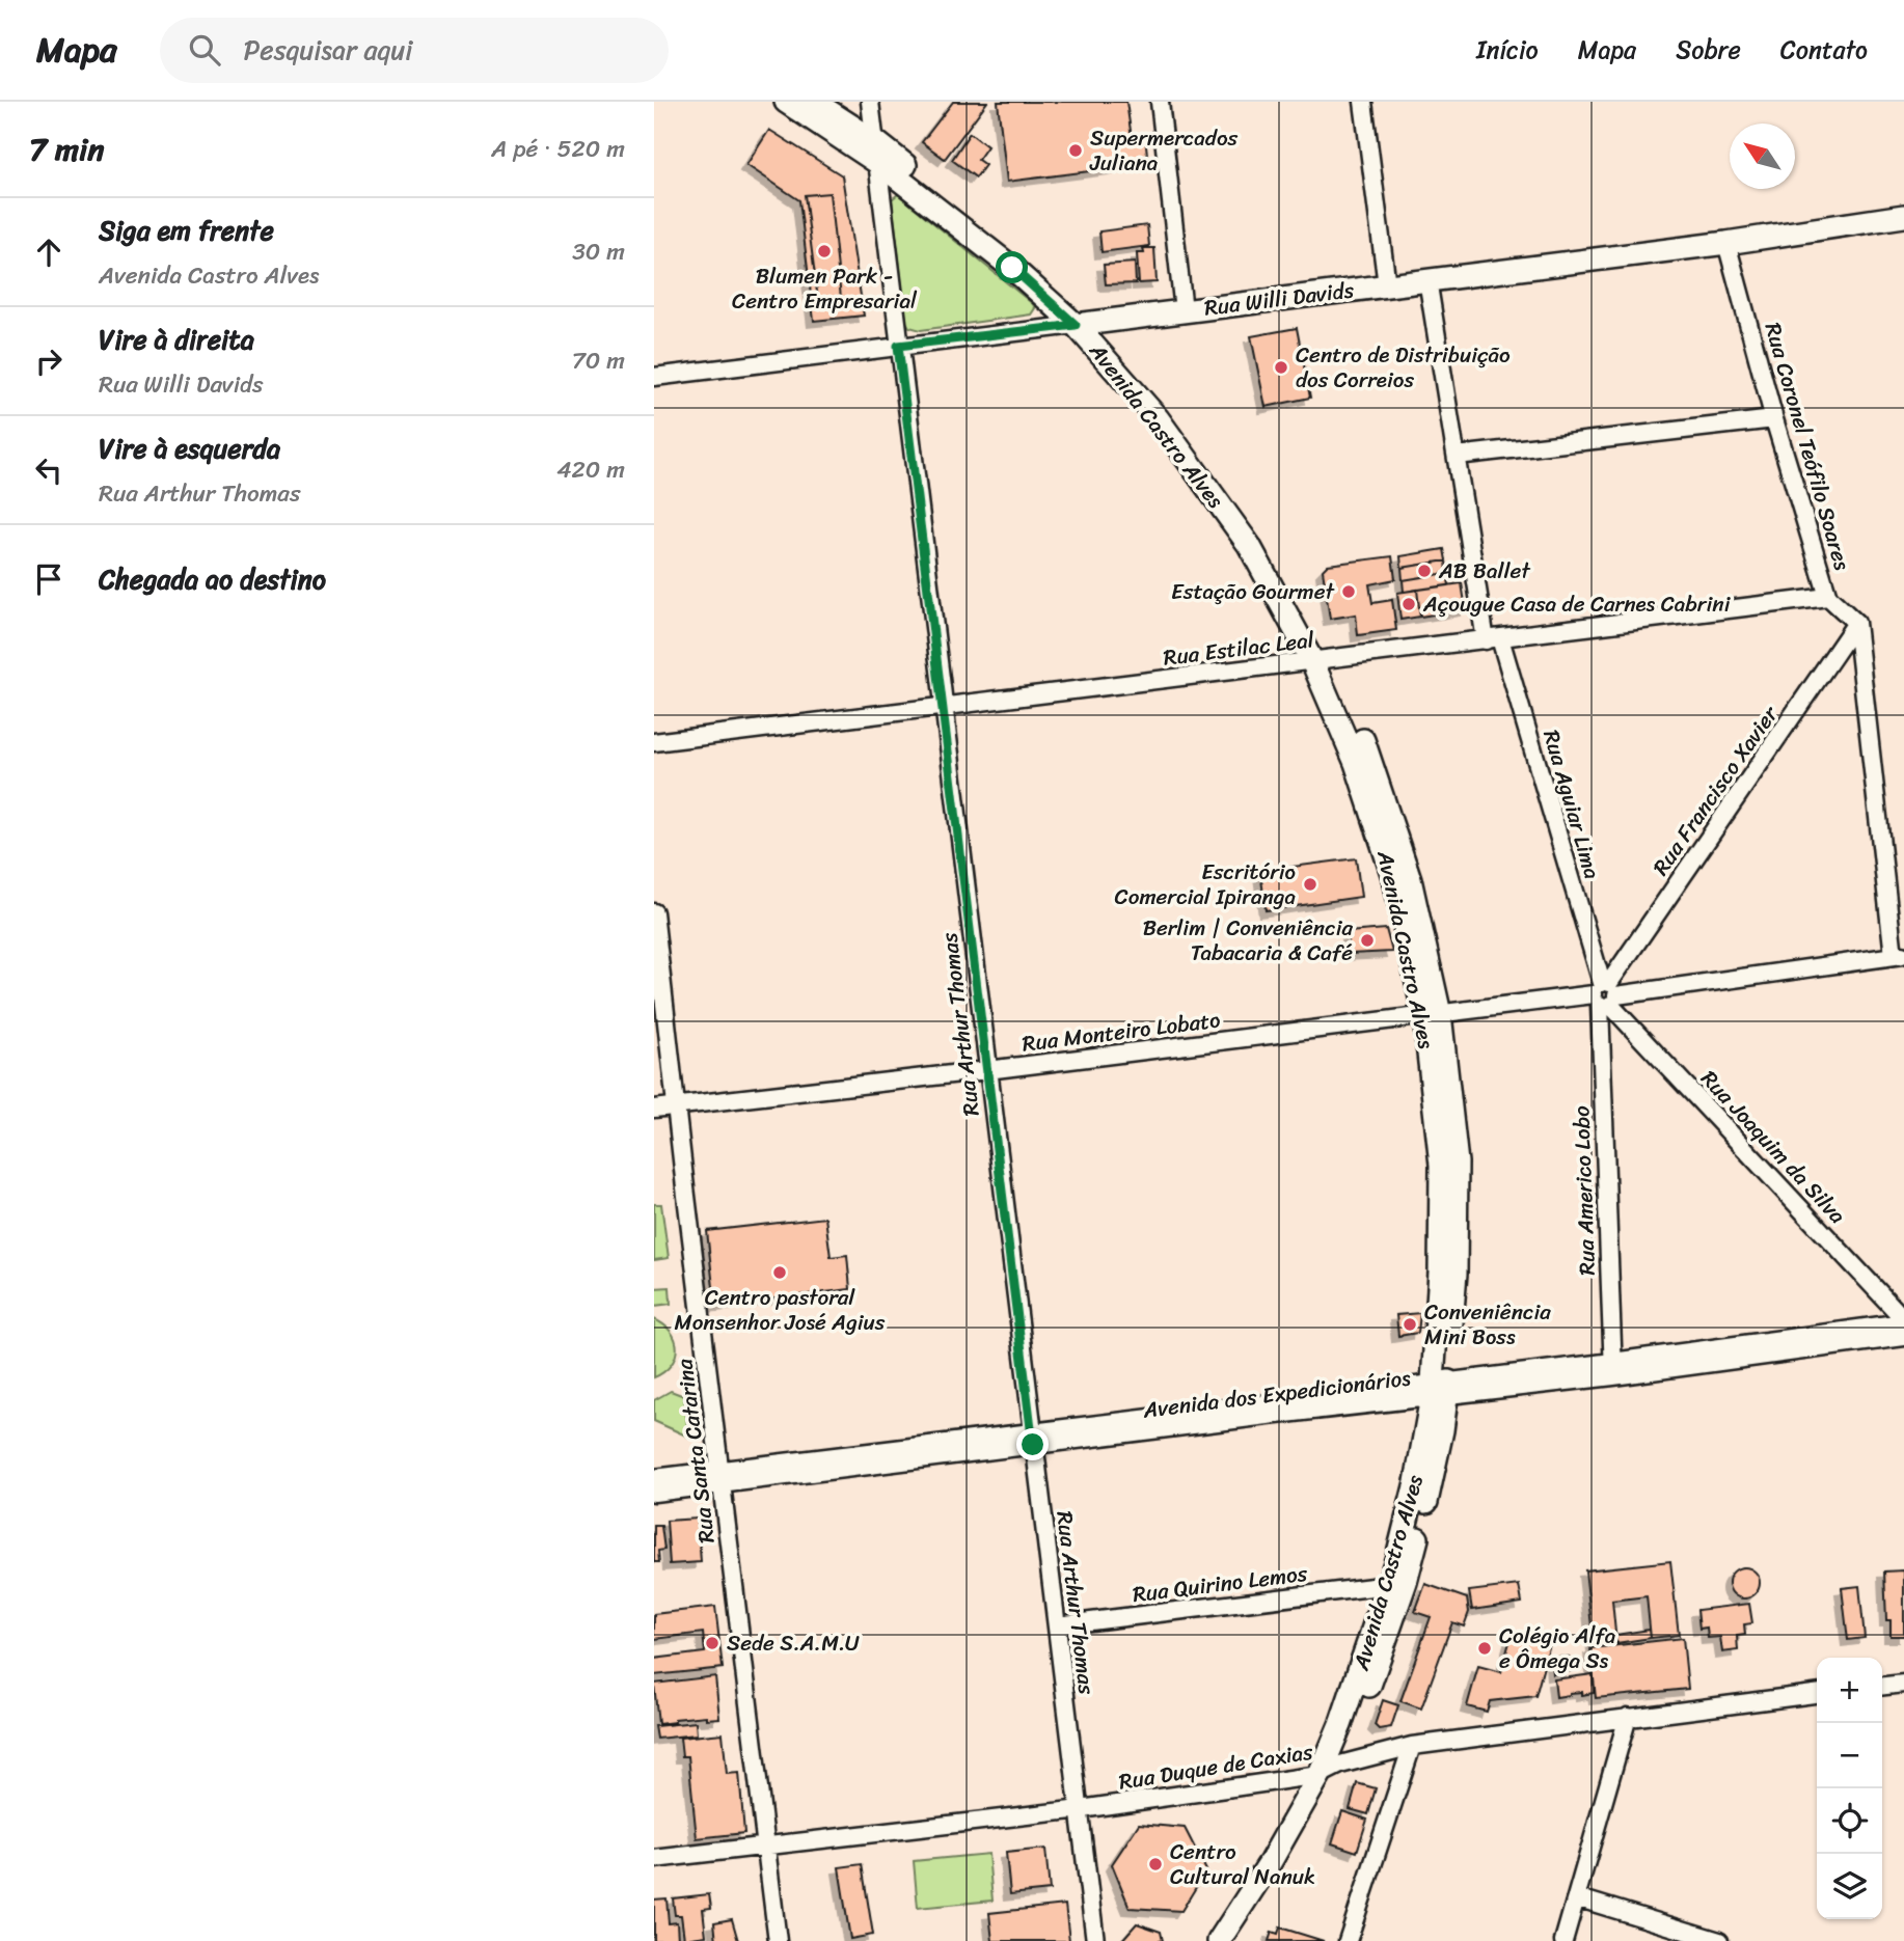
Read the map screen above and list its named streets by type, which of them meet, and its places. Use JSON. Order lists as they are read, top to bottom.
{
  "streets": {
    "main road": ["Rua Willi Davids", "Avenida Castro Alves"],
    "street": [
      "Rua Coronel Teófilo Soares",
      "Rua Estilac Leal",
      "Rua Francisco Xavier",
      "Rua Aguiar Lima",
      "Rua Arthur Thomas",
      "Rua Monteiro Lobato",
      "Rua Joaquim da Silva",
      "Rua Americo Lobo",
      "Avenida dos Expedicionários",
      "Rua Santa Catarina",
      "Rua Quirino Lemos",
      "Rua Duque de Caxias"
    ]
  },
  "crossings": [
    ["Rua Willi Davids", "Avenida Castro Alves"],
    ["Rua Willi Davids", "Rua Coronel Teófilo Soares"],
    ["Rua Willi Davids", "Rua Aguiar Lima"],
    ["Rua Willi Davids", "Rua Arthur Thomas"],
    ["Avenida Castro Alves", "Rua Estilac Leal"],
    ["Avenida Castro Alves", "Rua Arthur Thomas"],
    ["Avenida Castro Alves", "Rua Monteiro Lobato"],
    ["Avenida Castro Alves", "Avenida dos Expedicionários"],
    ["Avenida Castro Alves", "Rua Quirino Lemos"],
    ["Avenida Castro Alves", "Rua Duque de Caxias"],
    ["Rua Coronel Teófilo Soares", "Rua Estilac Leal"],
    ["Rua Coronel Teófilo Soares", "Rua Francisco Xavier"],
    ["Rua Estilac Leal", "Rua Aguiar Lima"],
    ["Rua Estilac Leal", "Rua Arthur Thomas"],
    ["Rua Francisco Xavier", "Rua Aguiar Lima"],
    ["Rua Francisco Xavier", "Rua Monteiro Lobato"],
    ["Rua Francisco Xavier", "Rua Joaquim da Silva"],
    ["Rua Francisco Xavier", "Rua Americo Lobo"],
    ["Rua Aguiar Lima", "Rua Monteiro Lobato"],
    ["Rua Aguiar Lima", "Rua Joaquim da Silva"],
    ["Rua Aguiar Lima", "Rua Americo Lobo"],
    ["Rua Arthur Thomas", "Rua Monteiro Lobato"],
    ["Rua Arthur Thomas", "Avenida dos Expedicionários"],
    ["Rua Arthur Thomas", "Rua Quirino Lemos"],
    ["Rua Arthur Thomas", "Rua Duque de Caxias"],
    ["Rua Monteiro Lobato", "Rua Joaquim da Silva"],
    ["Rua Monteiro Lobato", "Rua Americo Lobo"],
    ["Rua Monteiro Lobato", "Rua Santa Catarina"],
    ["Rua Joaquim da Silva", "Rua Americo Lobo"],
    ["Rua Joaquim da Silva", "Avenida dos Expedicionários"],
    ["Rua Americo Lobo", "Avenida dos Expedicionários"],
    ["Avenida dos Expedicionários", "Rua Santa Catarina"],
    ["Rua Santa Catarina", "Rua Duque de Caxias"]
  ],
  "places": [
    "Supermercados Juliana",
    "Blumen Park - Centro Empresarial",
    "Centro de Distribuição dos Correios",
    "AB Ballet",
    "Estação Gourmet",
    "Açougue Casa de Carnes Cabrini",
    "Escritório Comercial Ipiranga",
    "Berlim | Conveniência Tabacaria & Café",
    "Centro pastoral Monsenhor José Agius",
    "Conveniência Mini Boss",
    "Sede S.A.M.U",
    "Colégio Alfa e Ômega Ss",
    "Centro Cultural Nanuk"
  ],
  "north": "top left",
  "page": {
    "header": "Mapa",
    "search": "Pesquisar aqui",
    "nav": [
      "Início",
      "Mapa",
      "Sobre",
      "Contato"
    ],
    "heading": ["7 min", "A pé · 520 m"],
    "list": [
      ["Siga em frente", "Avenida Castro Alves", "30 m"],
      ["Vire à direita", "Rua Willi Davids", "70 m"],
      ["Vire à esquerda", "Rua Arthur Thomas", "420 m"],
      "Chegada ao destino"
    ],
    "map_buttons": ["+", "−"]
  }
}
